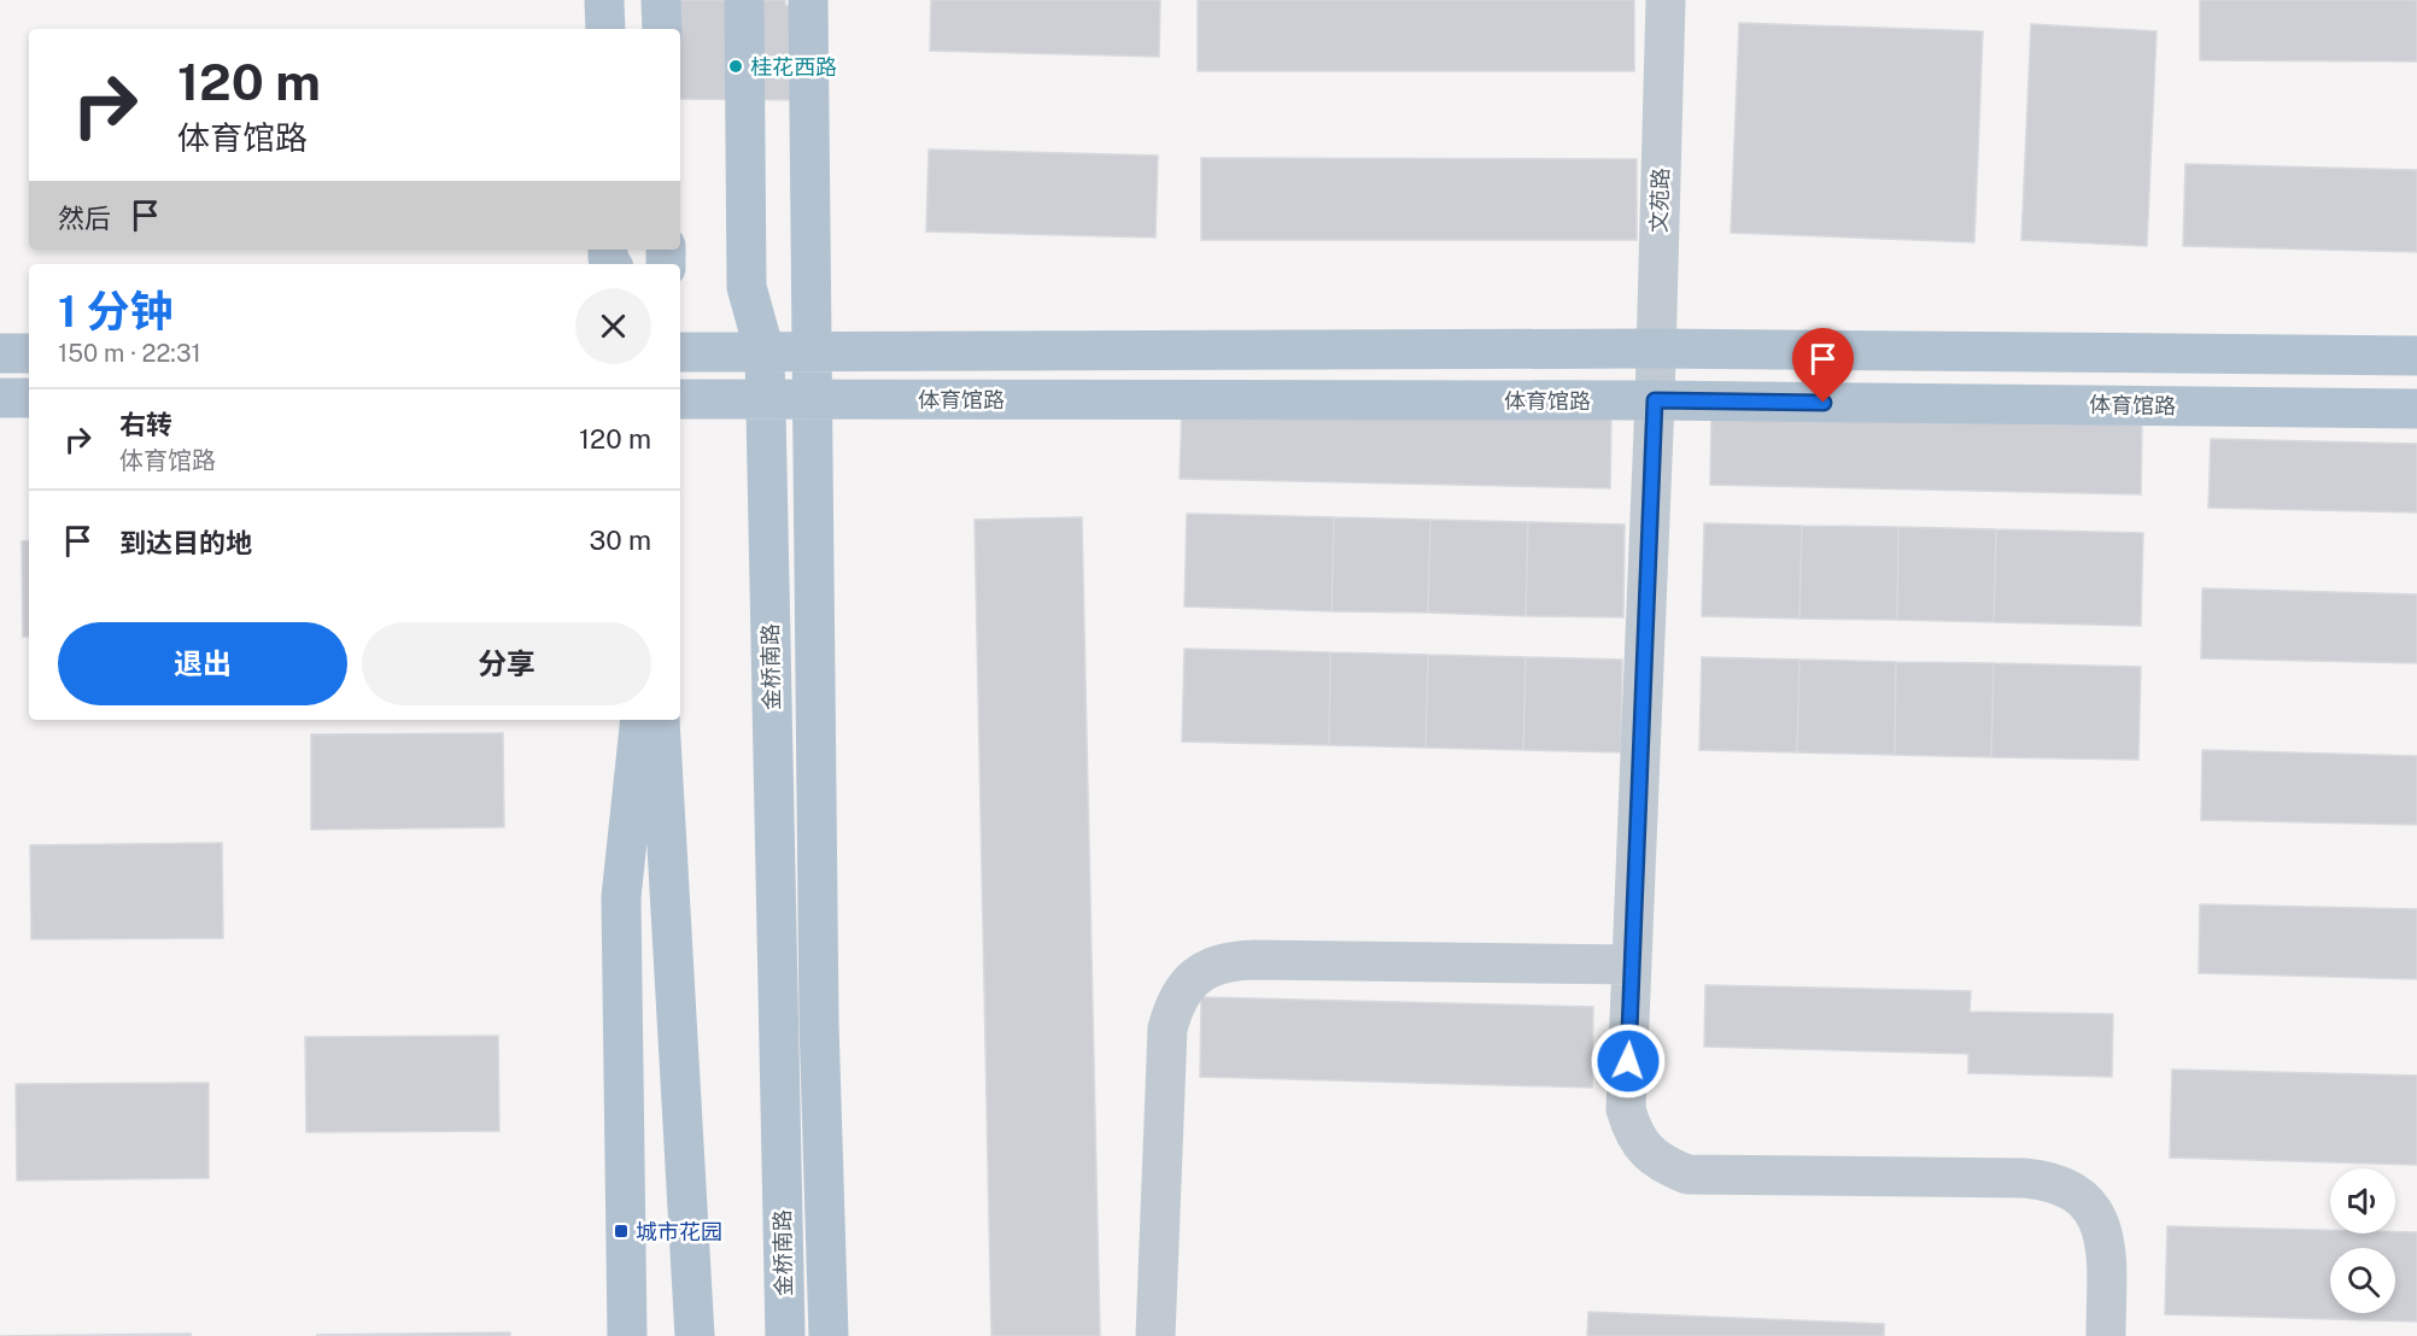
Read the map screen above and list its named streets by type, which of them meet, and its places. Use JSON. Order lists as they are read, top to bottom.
{
  "streets": {
    "main road": ["体育馆路", "金桥南路"],
    "street": ["文苑路"]
  },
  "crossings": [
    ["文苑路", "体育馆路"],
    ["体育馆路", "金桥南路"]
  ],
  "places": {
    "other": ["桂花西路"],
    "transit": ["城市花园"]
  },
  "page": {
    "turn": ["120 m", "体育馆路"],
    "then": "然后",
    "heading": ["1 分钟", "150 m · 22:31"],
    "list": [
      {
        "name": "右转",
        "note": "体育馆路",
        "value": "120 m"
      },
      {
        "name": "到达目的地",
        "value": "30 m"
      }
    ],
    "buttons": ["退出", "分享"]
  }
}
